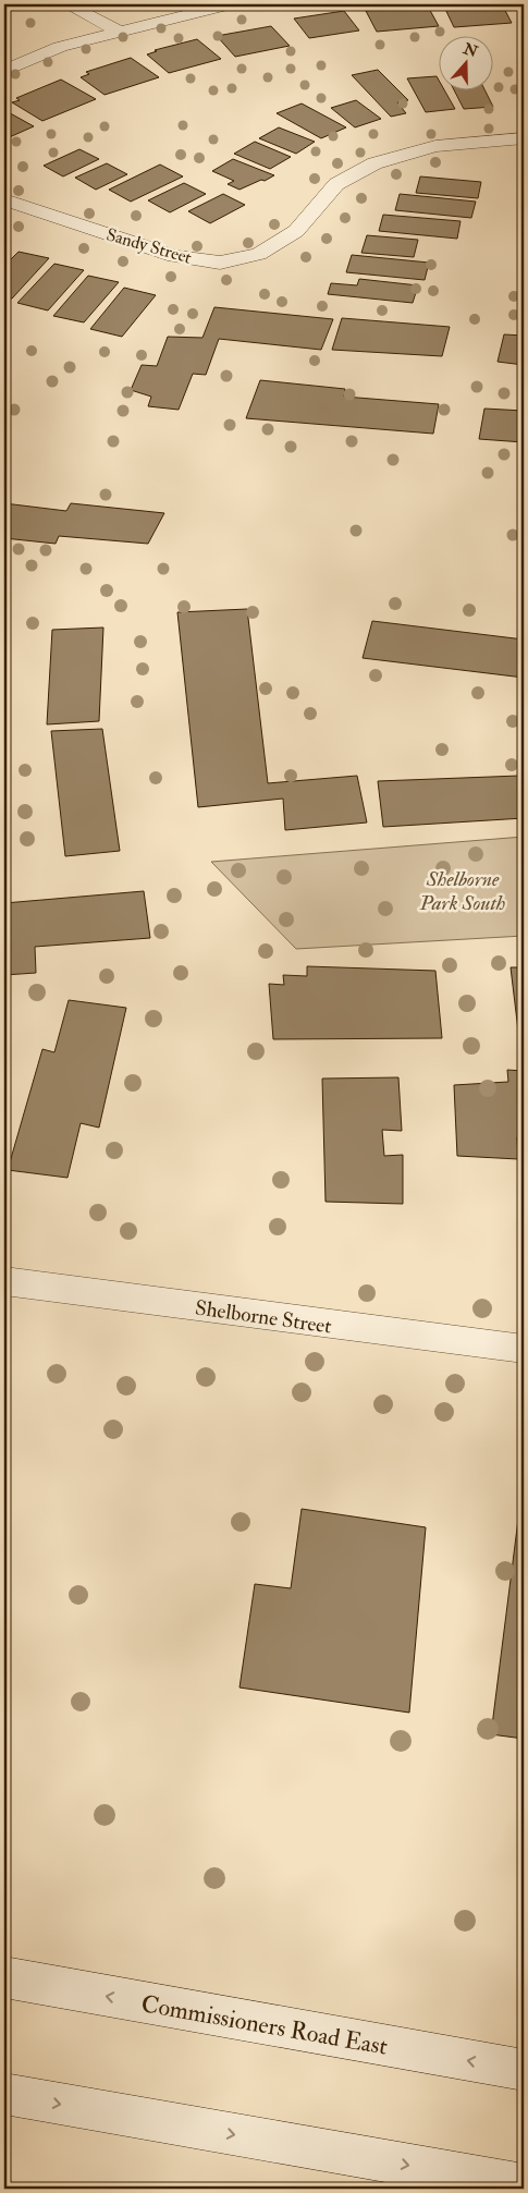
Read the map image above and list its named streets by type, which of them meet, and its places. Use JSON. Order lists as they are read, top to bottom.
{
  "streets": {
    "street": ["Sandy Street", "Shelborne Street", "Commissioners Road East"]
  },
  "parks": ["Shelborne Park South"],
  "north": "top"
}
